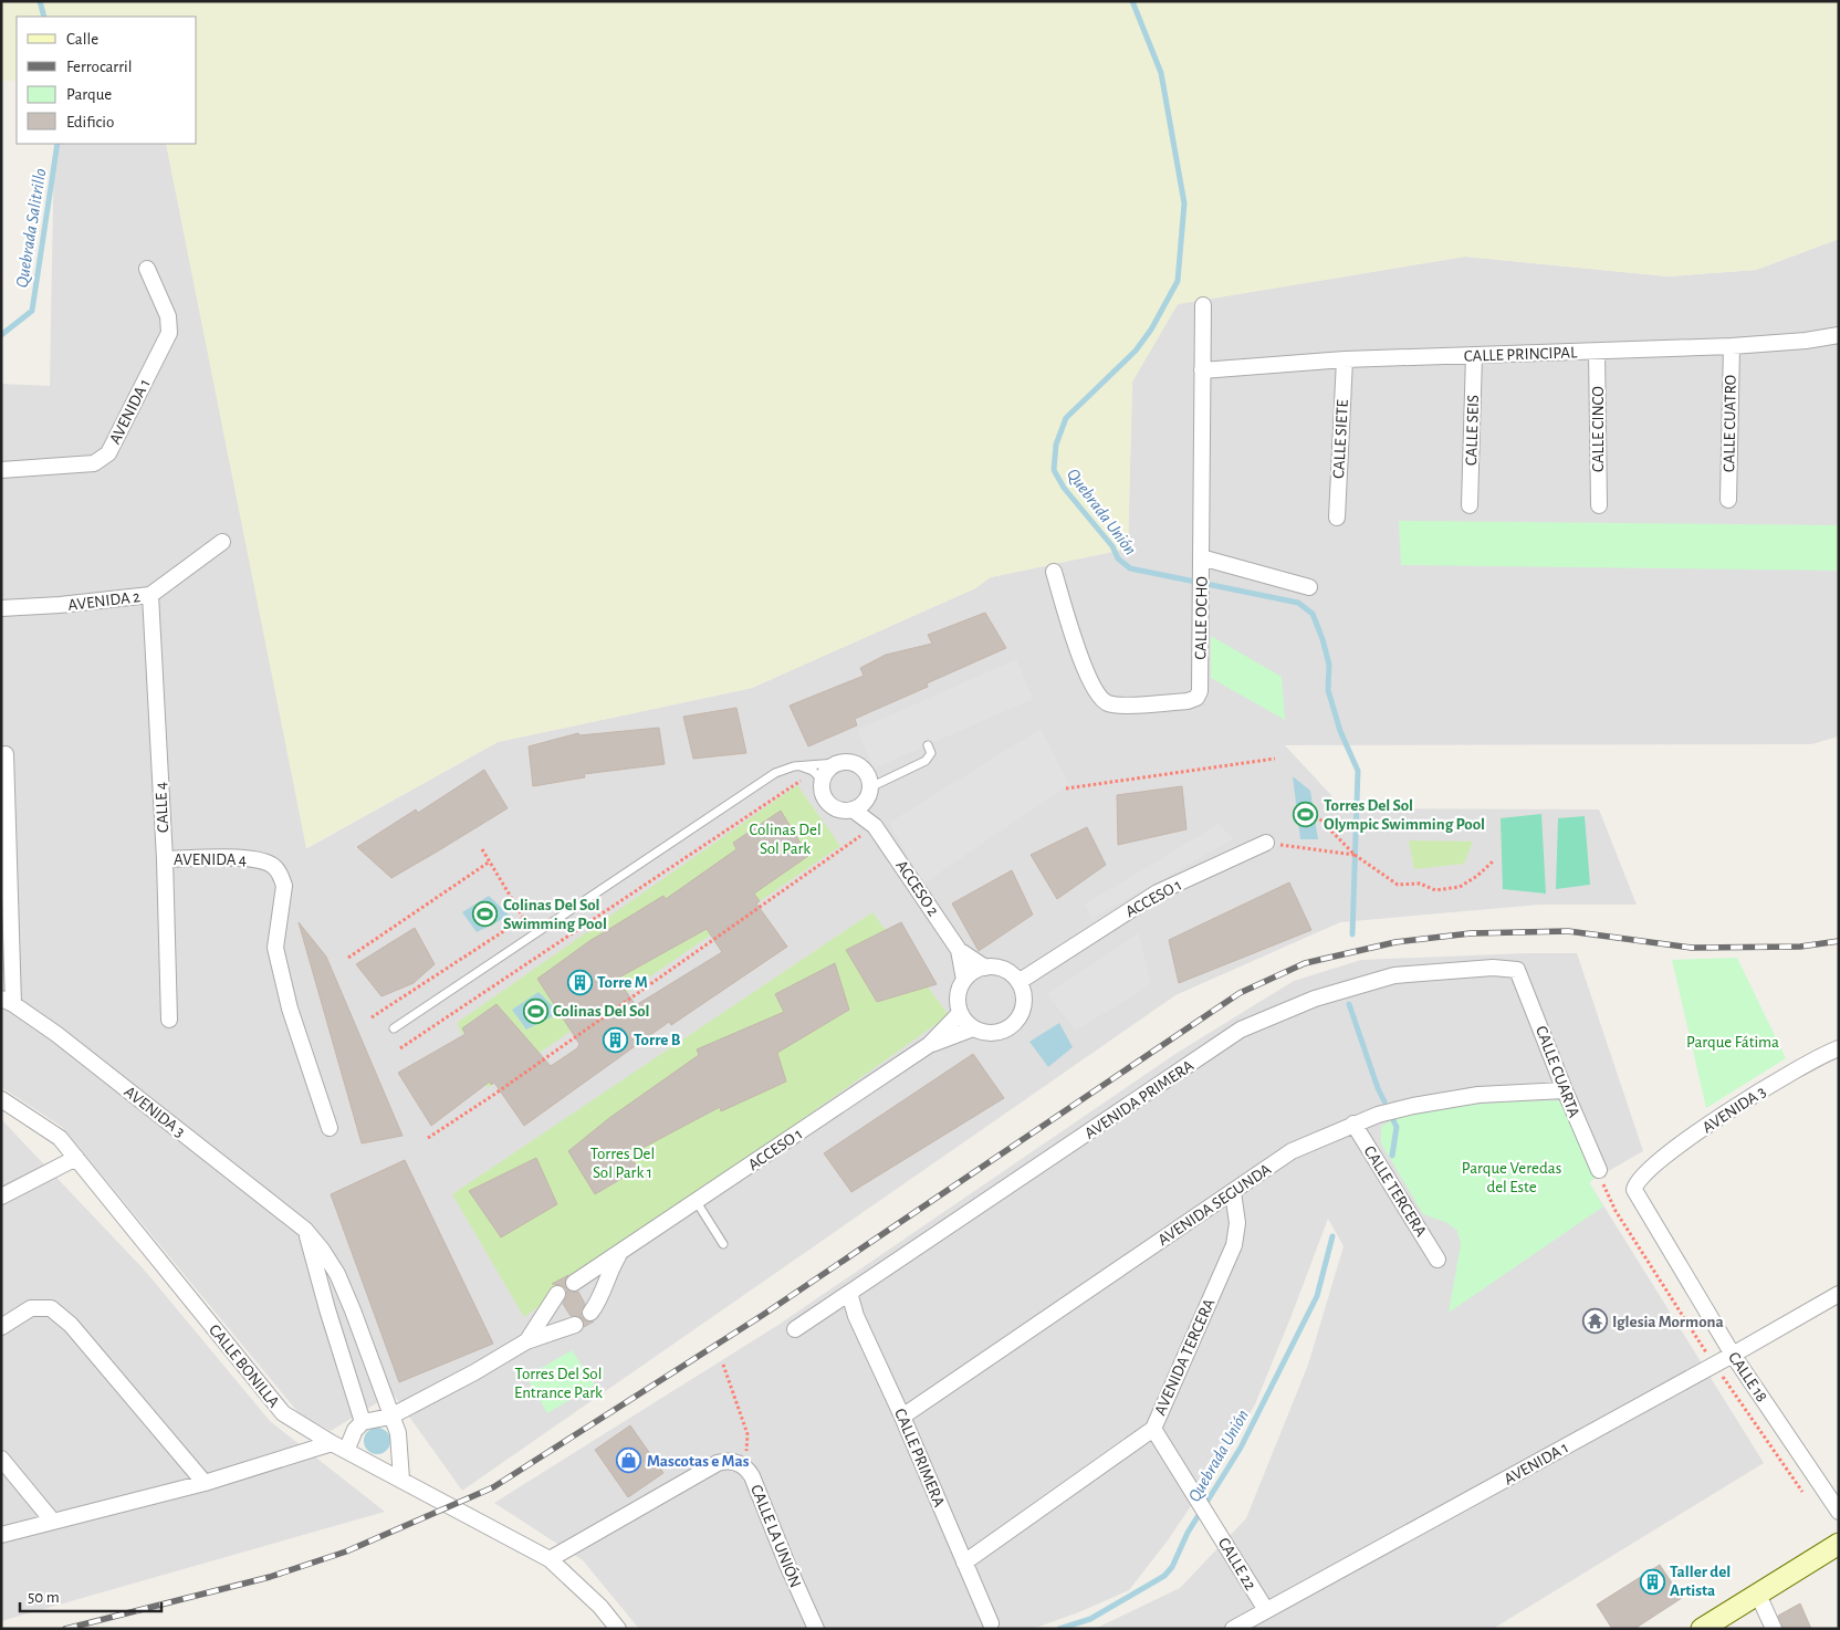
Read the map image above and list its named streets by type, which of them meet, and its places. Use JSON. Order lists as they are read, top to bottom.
{
  "streets": {
    "street": [
      "CALLE PRINCIPAL",
      "AVENIDA 1",
      "CALLE CUATRO",
      "CALLE CINCO",
      "CALLE SEIS",
      "CALLE SIETE",
      "AVENIDA 2",
      "CALLE OCHO",
      "CALLE 4",
      "AVENIDA 4",
      "ACCESO 2",
      "ACCESO 1",
      "CALLE CUARTA",
      "AVENIDA PRIMERA",
      "AVENIDA 3",
      "CALLE TERCERA",
      "AVENIDA SEGUNDA",
      "AVENIDA TERCERA",
      "CALLE BONILLA",
      "CALLE 18",
      "CALLE PRIMERA",
      "CALLE LA UNIÓN",
      "CALLE 22"
    ]
  },
  "crossings": [
    ["CALLE PRINCIPAL", "CALLE CUATRO"],
    ["CALLE PRINCIPAL", "CALLE CINCO"],
    ["CALLE PRINCIPAL", "CALLE SEIS"],
    ["CALLE PRINCIPAL", "CALLE SIETE"],
    ["CALLE PRINCIPAL", "CALLE OCHO"],
    ["AVENIDA 1", "CALLE 18"],
    ["AVENIDA 1", "CALLE 22"],
    ["AVENIDA 2", "CALLE 4"],
    ["CALLE 4", "AVENIDA 4"],
    ["ACCESO 2", "ACCESO 1"],
    ["CALLE CUARTA", "AVENIDA PRIMERA"],
    ["CALLE CUARTA", "AVENIDA SEGUNDA"],
    ["AVENIDA PRIMERA", "CALLE PRIMERA"],
    ["AVENIDA 3", "CALLE BONILLA"],
    ["AVENIDA 3", "CALLE 18"],
    ["CALLE TERCERA", "AVENIDA SEGUNDA"],
    ["AVENIDA SEGUNDA", "AVENIDA TERCERA"],
    ["AVENIDA SEGUNDA", "CALLE PRIMERA"],
    ["AVENIDA TERCERA", "CALLE PRIMERA"],
    ["AVENIDA TERCERA", "CALLE 22"],
    ["CALLE BONILLA", "CALLE LA UNIÓN"]
  ],
  "water": ["Quebrada Salitrillo", "Quebrada Unión"],
  "parks": [
    "Colinas Del Sol Park",
    "Parque Fátima",
    "Torres Del Sol Park 1",
    "Parque Veredas del Este",
    "Torres Del Sol Entrance Park"
  ],
  "places": {
    "sports": ["Torres Del Sol Olympic Swimming Pool", "Colinas Del Sol Swimming Pool", "Colinas Del Sol"],
    "building": ["Torre M", "Torre B", "Taller del Artista"],
    "temple": ["Iglesia Mormona"],
    "shop": ["Mascotas e Mas"]
  },
  "legend": [
    "Calle",
    "Ferrocarril",
    "Parque",
    "Edificio"
  ],
  "scale_bar": "50 m"
}
